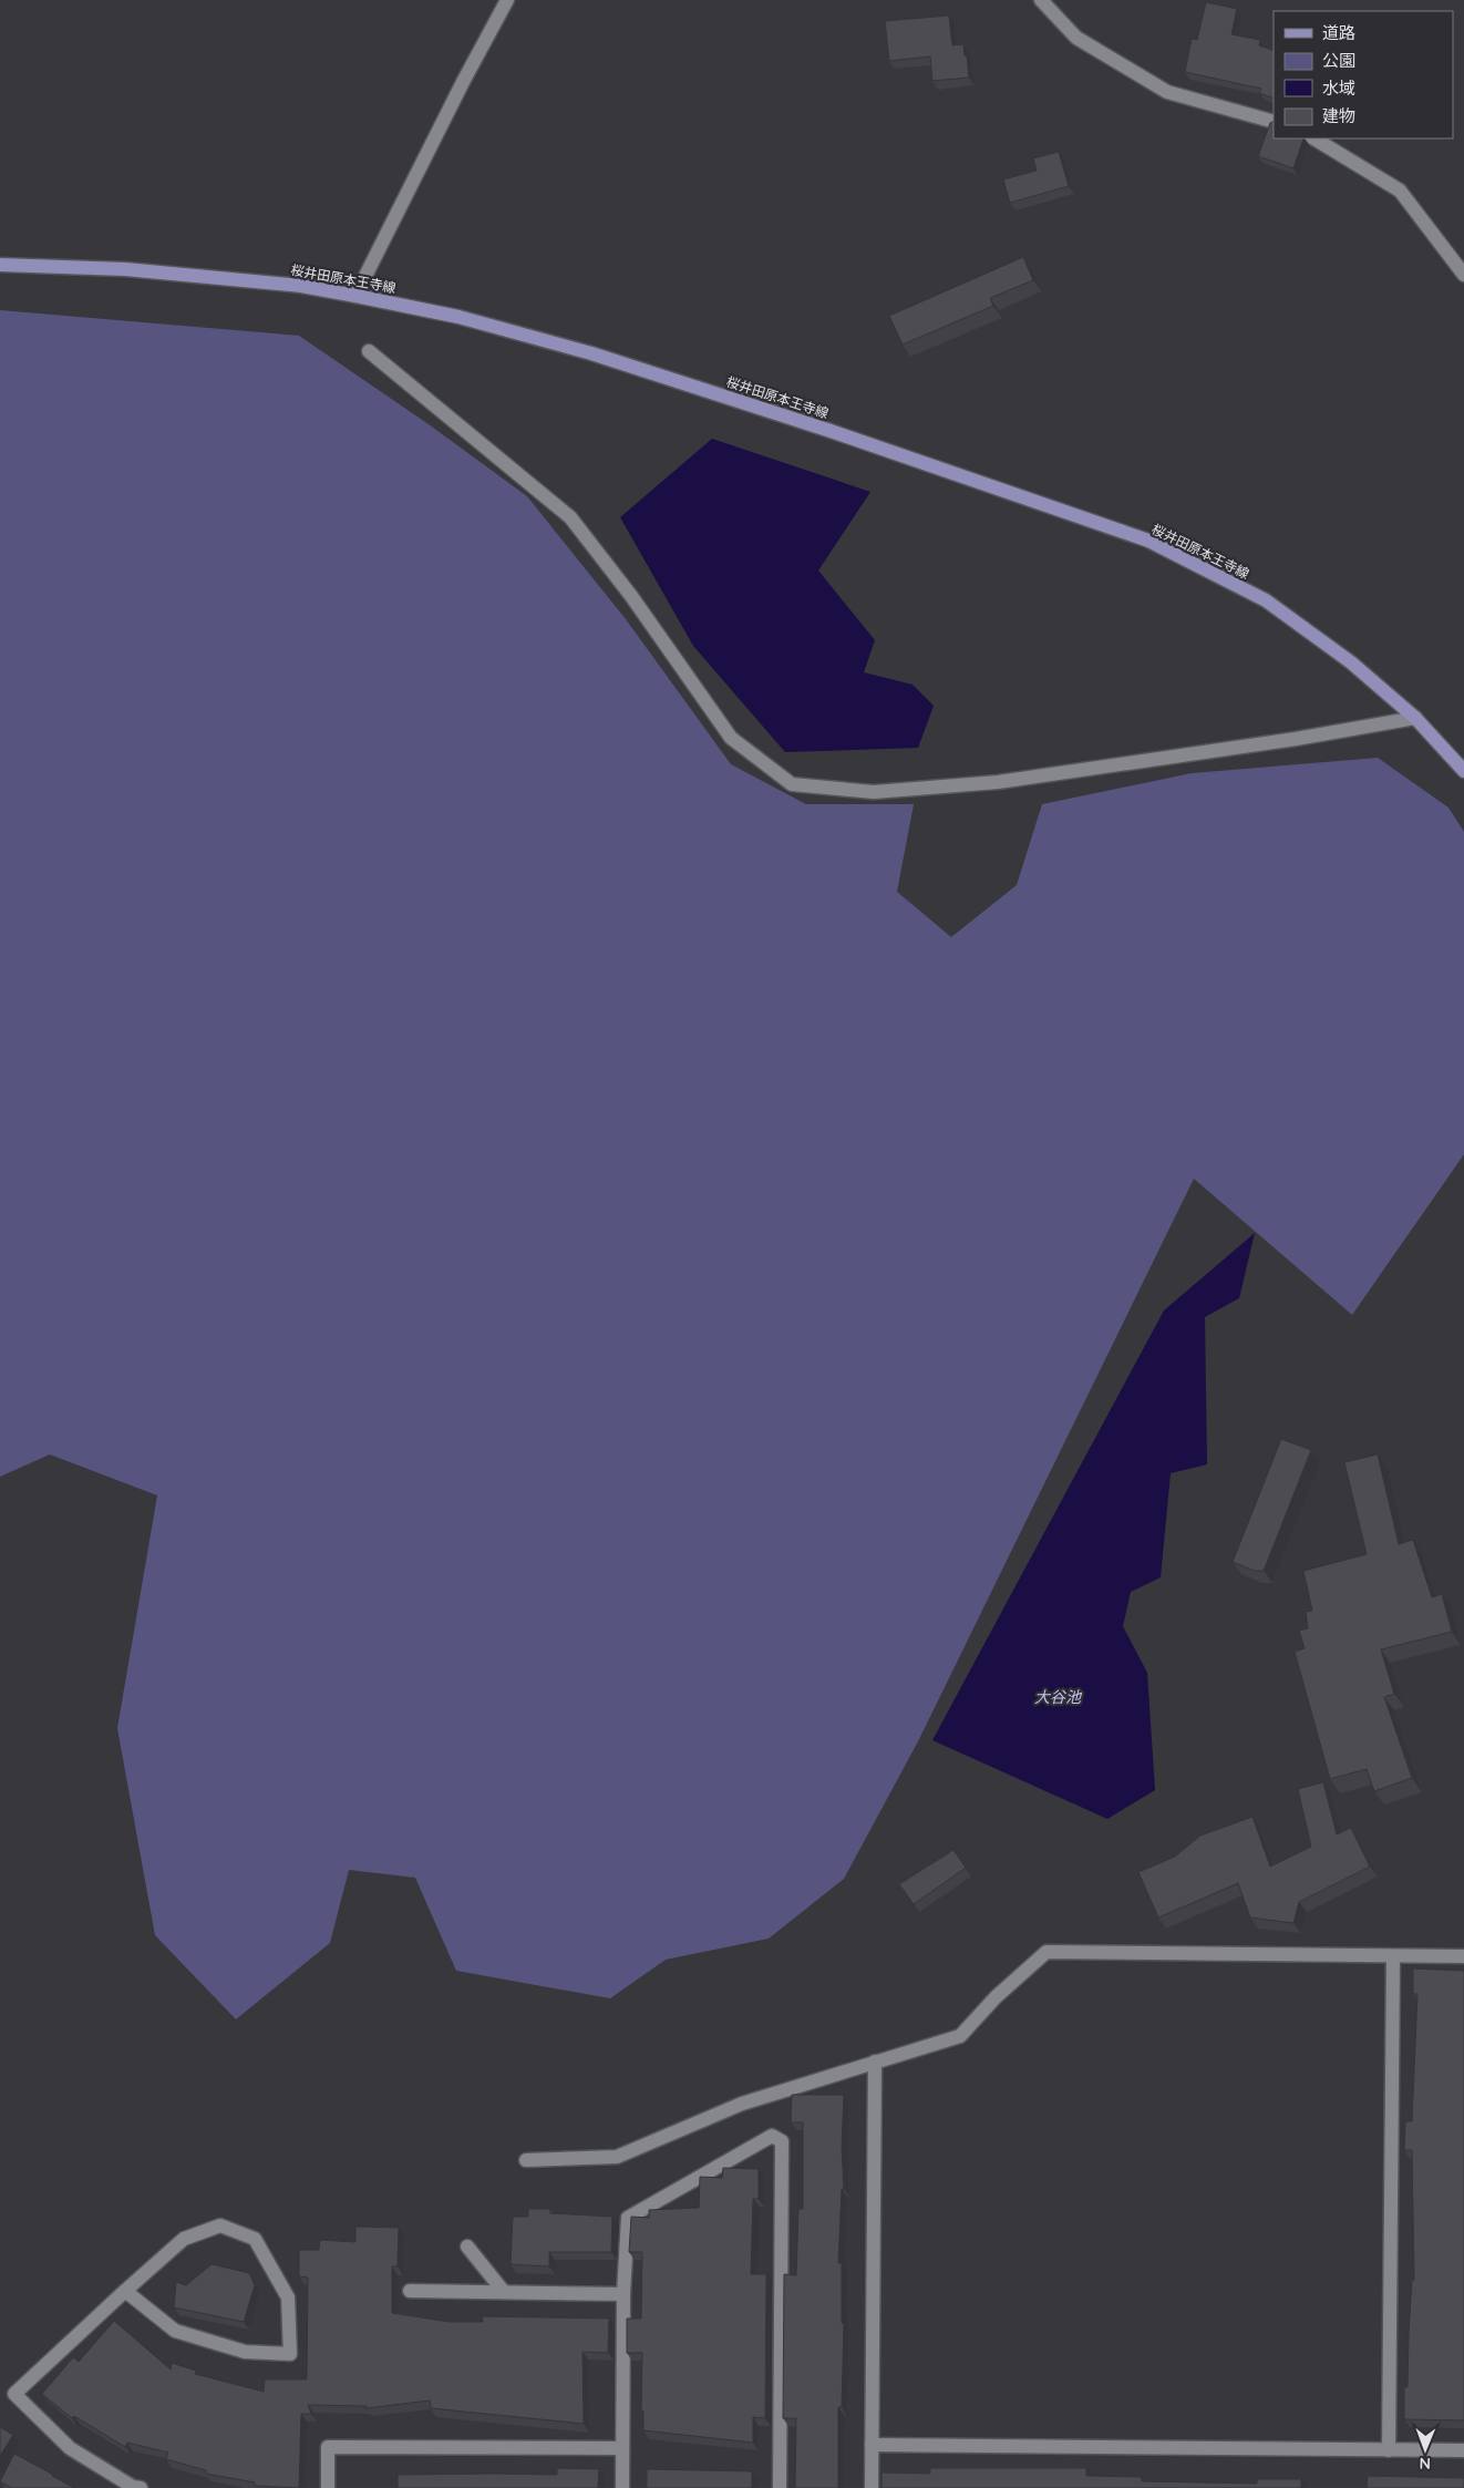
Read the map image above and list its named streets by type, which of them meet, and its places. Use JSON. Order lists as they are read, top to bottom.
{
  "streets": {
    "main road": ["桜井田原本王寺線"]
  },
  "water": ["大谷池"],
  "legend": [
    "道路",
    "公園",
    "水域",
    "建物"
  ],
  "north": "bottom"
}
